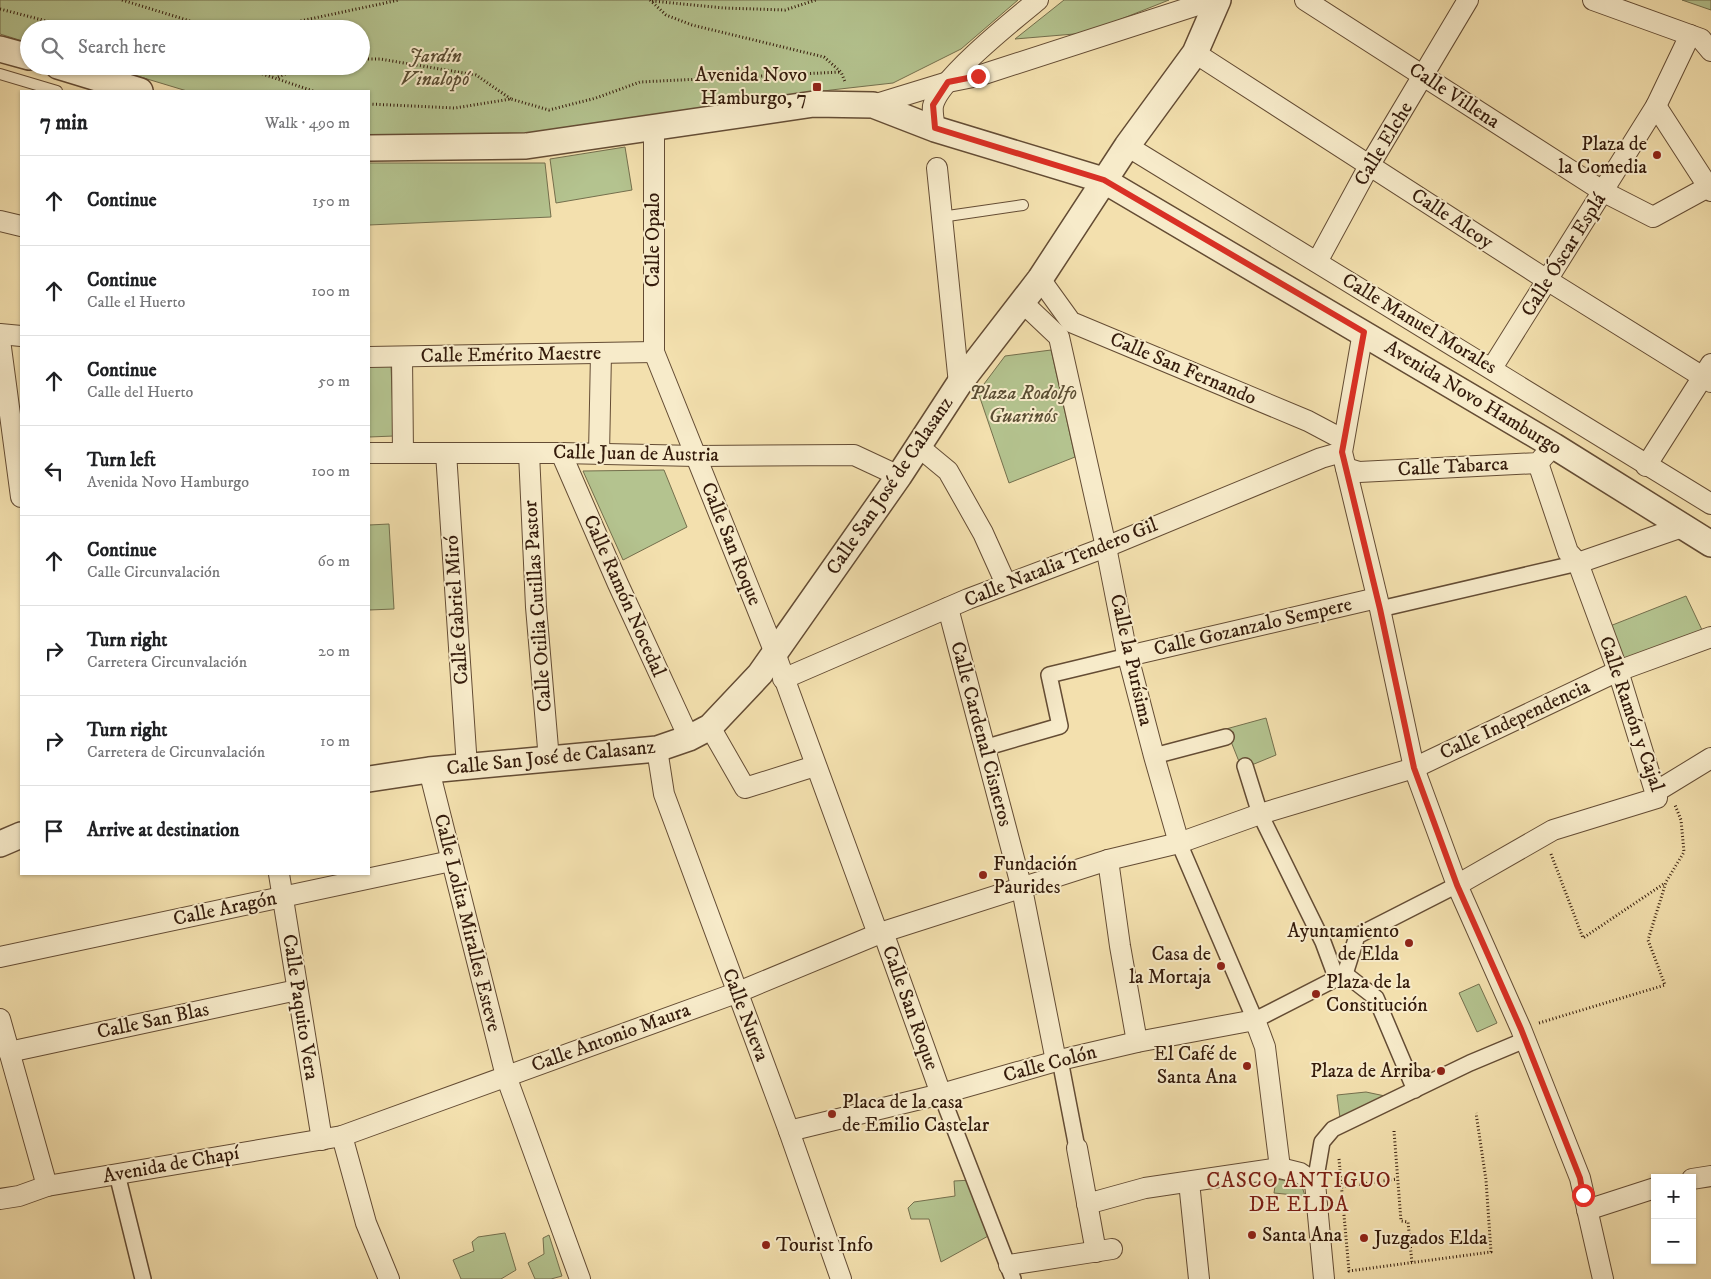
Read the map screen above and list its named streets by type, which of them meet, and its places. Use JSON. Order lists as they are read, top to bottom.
{
  "streets": {
    "street": [
      "Calle Villena",
      "Calle Elche",
      "Calle Alcoy",
      "Calle Opalo",
      "Calle Óscar Esplá",
      "Calle Manuel Morales",
      "Calle Emérito Maestre",
      "Calle San Fernando",
      "Avenida Novo Hamburgo",
      "Calle Juan de Austria",
      "Calle Tabarca",
      "Calle San José de Calasanz",
      "Calle San Roque",
      "Calle Natalia Tendero Gil",
      "Calle Ramón Nocedal",
      "Calle Otilia Cutillas Pastor",
      "Calle Gabriel Miró",
      "Calle Gozanzalo Sempere",
      "Calle la Purísima",
      "Calle Ramón y Cajal",
      "Calle Independencia",
      "Calle Cardenal Cisneros",
      "Calle Aragón",
      "Calle Lolita Miralles Esteve",
      "Calle Paquito Vera",
      "Calle Nueva",
      "Calle San Blas",
      "Calle Antonio Maura",
      "Calle Colón",
      "Avenida de Chapí"
    ]
  },
  "crossings": [
    ["Calle Villena", "Calle Elche"],
    ["Calle Villena", "Calle Óscar Esplá"],
    ["Calle Elche", "Calle Alcoy"],
    ["Calle Elche", "Calle Manuel Morales"],
    ["Calle Alcoy", "Calle Óscar Esplá"],
    ["Calle Alcoy", "Calle San José de Calasanz"],
    ["Calle Opalo", "Calle Emérito Maestre"],
    ["Calle Opalo", "Avenida Novo Hamburgo"],
    ["Calle Opalo", "Calle San Roque"],
    ["Calle Óscar Esplá", "Calle Manuel Morales"],
    ["Calle Manuel Morales", "Calle San José de Calasanz"],
    ["Calle Emérito Maestre", "Calle San Roque"],
    ["Calle San Fernando", "Calle Tabarca"],
    ["Calle San Fernando", "Calle Natalia Tendero Gil"],
    ["Calle San Fernando", "Calle la Purísima"],
    ["Avenida Novo Hamburgo", "Calle Tabarca"],
    ["Avenida Novo Hamburgo", "Calle San José de Calasanz"],
    ["Avenida Novo Hamburgo", "Calle Ramón y Cajal"],
    ["Calle Juan de Austria", "Calle San José de Calasanz"],
    ["Calle Juan de Austria", "Calle San Roque"],
    ["Calle Juan de Austria", "Calle Ramón Nocedal"],
    ["Calle Juan de Austria", "Calle Otilia Cutillas Pastor"],
    ["Calle Juan de Austria", "Calle Gabriel Miró"],
    ["Calle Tabarca", "Calle Natalia Tendero Gil"],
    ["Calle Tabarca", "Calle Ramón y Cajal"],
    ["Calle San José de Calasanz", "Calle San Roque"],
    ["Calle San José de Calasanz", "Calle Ramón Nocedal"],
    ["Calle San José de Calasanz", "Calle Otilia Cutillas Pastor"],
    ["Calle San José de Calasanz", "Calle Gabriel Miró"],
    ["Calle San José de Calasanz", "Calle Lolita Miralles Esteve"],
    ["Calle San José de Calasanz", "Calle Nueva"],
    ["Calle San Roque", "Calle Natalia Tendero Gil"],
    ["Calle San Roque", "Calle Ramón Nocedal"],
    ["Calle San Roque", "Calle Antonio Maura"],
    ["Calle San Roque", "Calle Colón"],
    ["Calle Natalia Tendero Gil", "Calle la Purísima"],
    ["Calle Natalia Tendero Gil", "Calle Cardenal Cisneros"],
    ["Calle Gozanzalo Sempere", "Calle la Purísima"],
    ["Calle la Purísima", "Calle Independencia"],
    ["Calle la Purísima", "Calle Colón"],
    ["Calle Ramón y Cajal", "Calle Independencia"],
    ["Calle Independencia", "Calle Antonio Maura"],
    ["Calle Cardenal Cisneros", "Calle Antonio Maura"],
    ["Calle Cardenal Cisneros", "Calle Colón"],
    ["Calle Aragón", "Calle Lolita Miralles Esteve"],
    ["Calle Aragón", "Calle Paquito Vera"],
    ["Calle Lolita Miralles Esteve", "Calle Antonio Maura"],
    ["Calle Paquito Vera", "Calle San Blas"],
    ["Calle Paquito Vera", "Avenida de Chapí"],
    ["Calle Nueva", "Calle Antonio Maura"],
    ["Calle Nueva", "Calle Colón"],
    ["Calle Antonio Maura", "Avenida de Chapí"]
  ],
  "districts": ["CASCO ANTIGUO DE ELDA"],
  "parks": ["Jardín Vinalopó", "Plaza Rodolfo Guarinós"],
  "places": {
    "transit": ["Avenida Novo Hamburgo, 7"],
    "other": [
      "Plaza de la Comedia",
      "Fundación Paurides",
      "Ayuntamiento de Elda",
      "Casa de la Mortaja",
      "Plaza de la Constitución",
      "El Café de Santa Ana",
      "Plaza de Arriba",
      "Placa de la casa de Emilio Castelar",
      "Santa Ana",
      "Juzgados Elda",
      "Tourist Info"
    ]
  },
  "page": {
    "search": "Search here",
    "heading": ["7 min", "Walk · 490 m"],
    "list": [
      ["Continue", "150 m"],
      ["Continue", "Calle el Huerto", "100 m"],
      ["Continue", "Calle del Huerto", "50 m"],
      ["Turn left", "Avenida Novo Hamburgo", "100 m"],
      ["Continue", "Calle Circunvalación", "60 m"],
      ["Turn right", "Carretera Circunvalación", "20 m"],
      ["Turn right", "Carretera de Circunvalación", "10 m"],
      "Arrive at destination"
    ],
    "map_buttons": ["+", "−"]
  }
}
